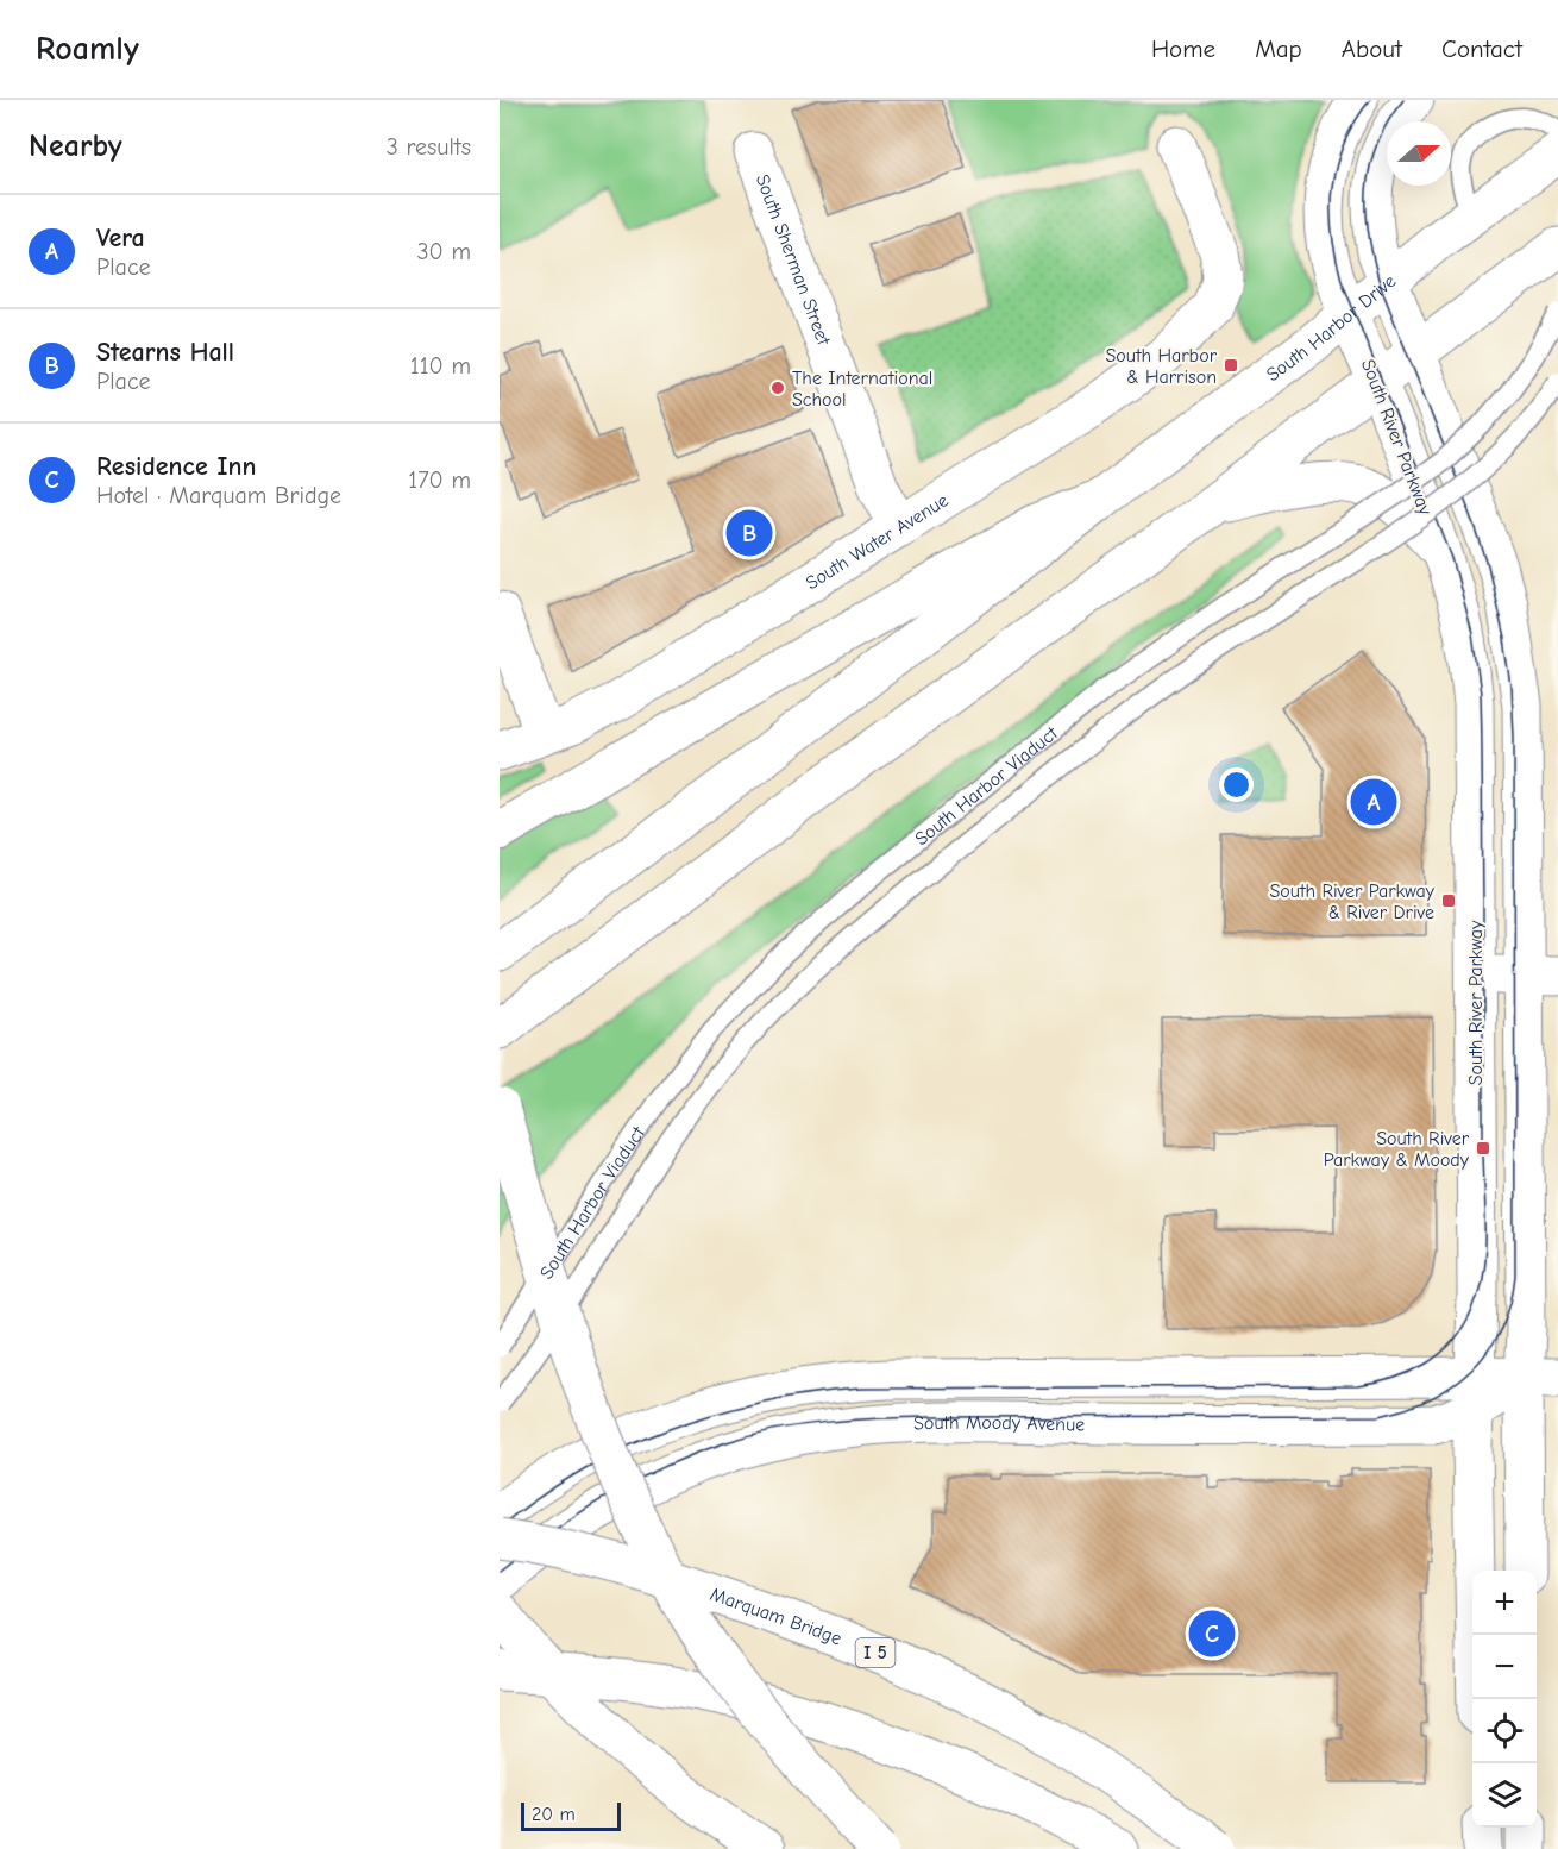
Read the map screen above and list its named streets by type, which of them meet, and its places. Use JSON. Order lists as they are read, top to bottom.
{
  "streets": {
    "main road": [
      "South Sherman Street",
      "South Harbor Drive",
      "South River Parkway",
      "South Water Avenue",
      "South Moody Avenue",
      "Marquam Bridge",
      "I 5"
    ],
    "lane": ["South Harbor Viaduct"]
  },
  "crossings": [
    ["South Sherman Street", "South Water Avenue"],
    ["South Harbor Drive", "South River Parkway"],
    ["South River Parkway", "South Moody Avenue"]
  ],
  "places": {
    "transit": ["South Harbor & Harrison", "South River Parkway & River Drive", "South River Parkway & Moody"],
    "other": ["The International School"]
  },
  "scale_bar": "20 m",
  "north": "right",
  "page": {
    "header": "Roamly",
    "nav": [
      "Home",
      "Map",
      "About",
      "Contact"
    ],
    "heading": ["Nearby", "3 results"],
    "list": [
      {
        "mark": "A",
        "name": "Vera",
        "note": "Place",
        "value": "30 m"
      },
      {
        "mark": "B",
        "name": "Stearns Hall",
        "note": "Place",
        "value": "110 m"
      },
      {
        "mark": "C",
        "name": "Residence Inn",
        "note": "Hotel · Marquam Bridge",
        "value": "170 m"
      }
    ],
    "pins": ["B", "A", "C"],
    "map_buttons": ["+", "−"],
    "scale": "20 m"
  }
}
